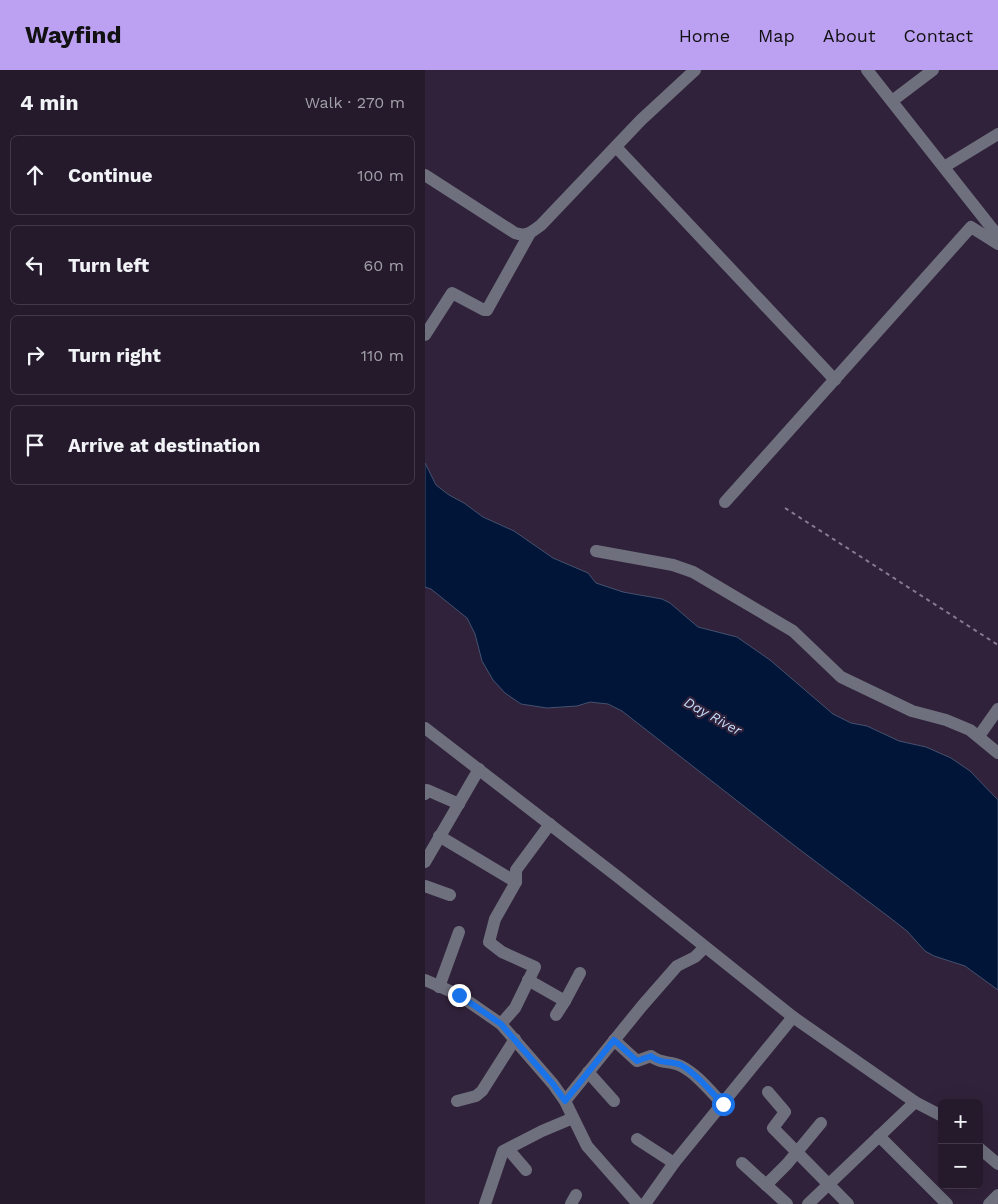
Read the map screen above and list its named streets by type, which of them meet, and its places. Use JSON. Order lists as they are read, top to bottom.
{
  "water": ["Day River"],
  "page": {
    "header": "Wayfind",
    "nav": [
      "Home",
      "Map",
      "About",
      "Contact"
    ],
    "heading": ["4 min", "Walk · 270 m"],
    "list": [
      ["Continue", "100 m"],
      ["Turn left", "60 m"],
      ["Turn right", "110 m"],
      "Arrive at destination"
    ],
    "map_buttons": ["+", "−"]
  }
}
